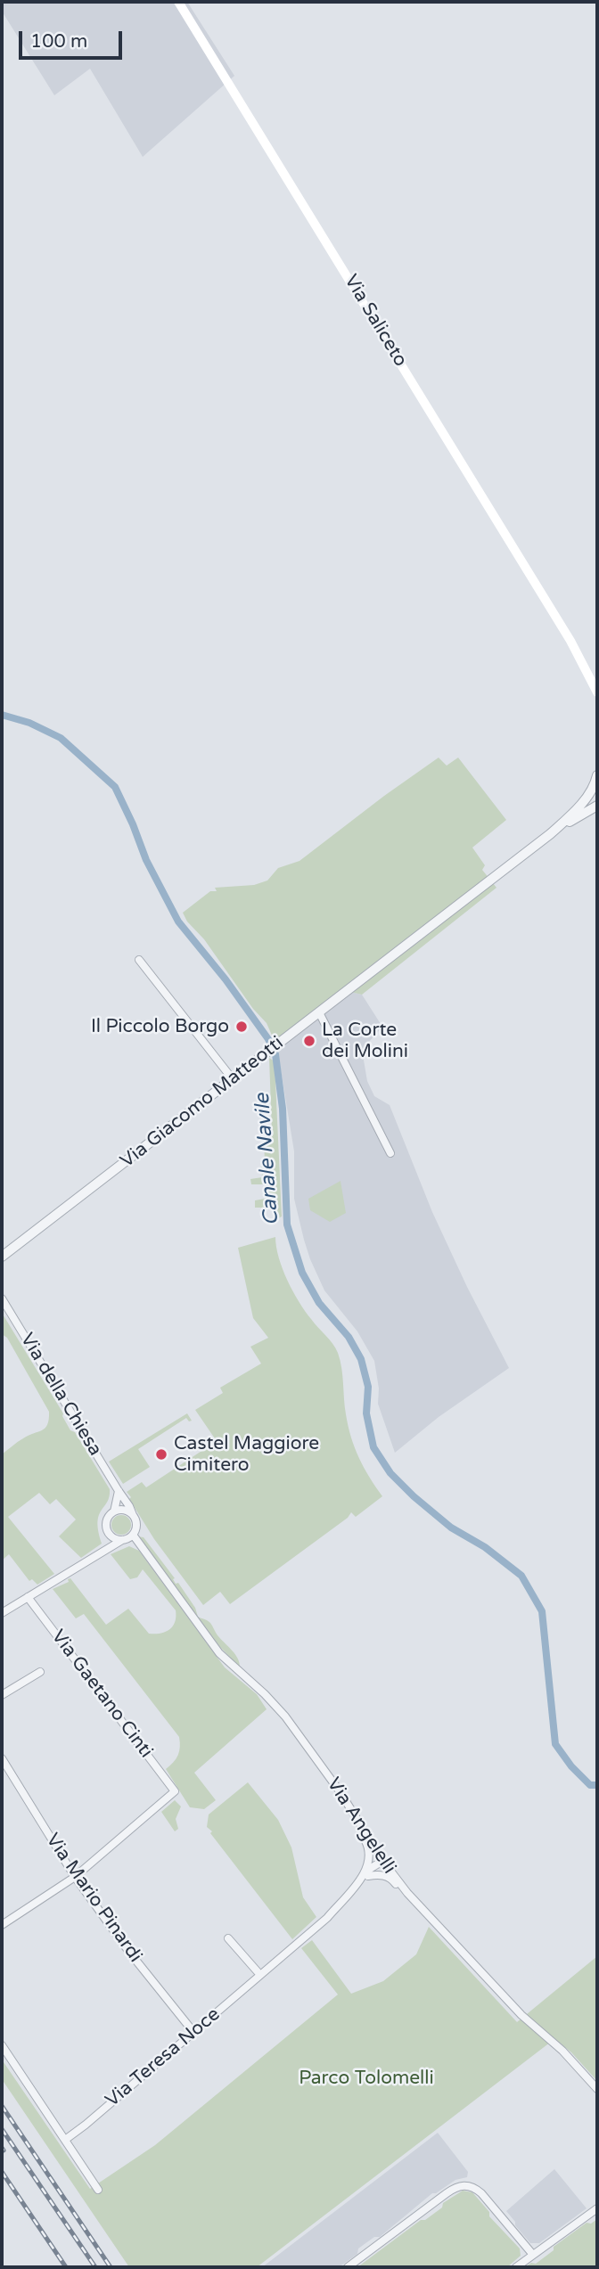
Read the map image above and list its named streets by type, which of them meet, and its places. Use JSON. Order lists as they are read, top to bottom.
{
  "streets": {
    "main road": ["Via Saliceto"],
    "street": [
      "Via Giacomo Matteotti",
      "Via della Chiesa",
      "Via Gaetano Cinti",
      "Via Angelelli",
      "Via Mario Pinardi",
      "Via Teresa Noce"
    ]
  },
  "crossings": [
    ["Via della Chiesa", "Via Angelelli"],
    ["Via Gaetano Cinti", "Via Mario Pinardi"],
    ["Via Angelelli", "Via Teresa Noce"],
    ["Via Mario Pinardi", "Via Teresa Noce"]
  ],
  "water": ["Canale Navile"],
  "parks": ["Parco Tolomelli"],
  "places": ["Il Piccolo Borgo", "La Corte dei Molini", "Castel Maggiore Cimitero"],
  "scale_bar": "100 m"
}
